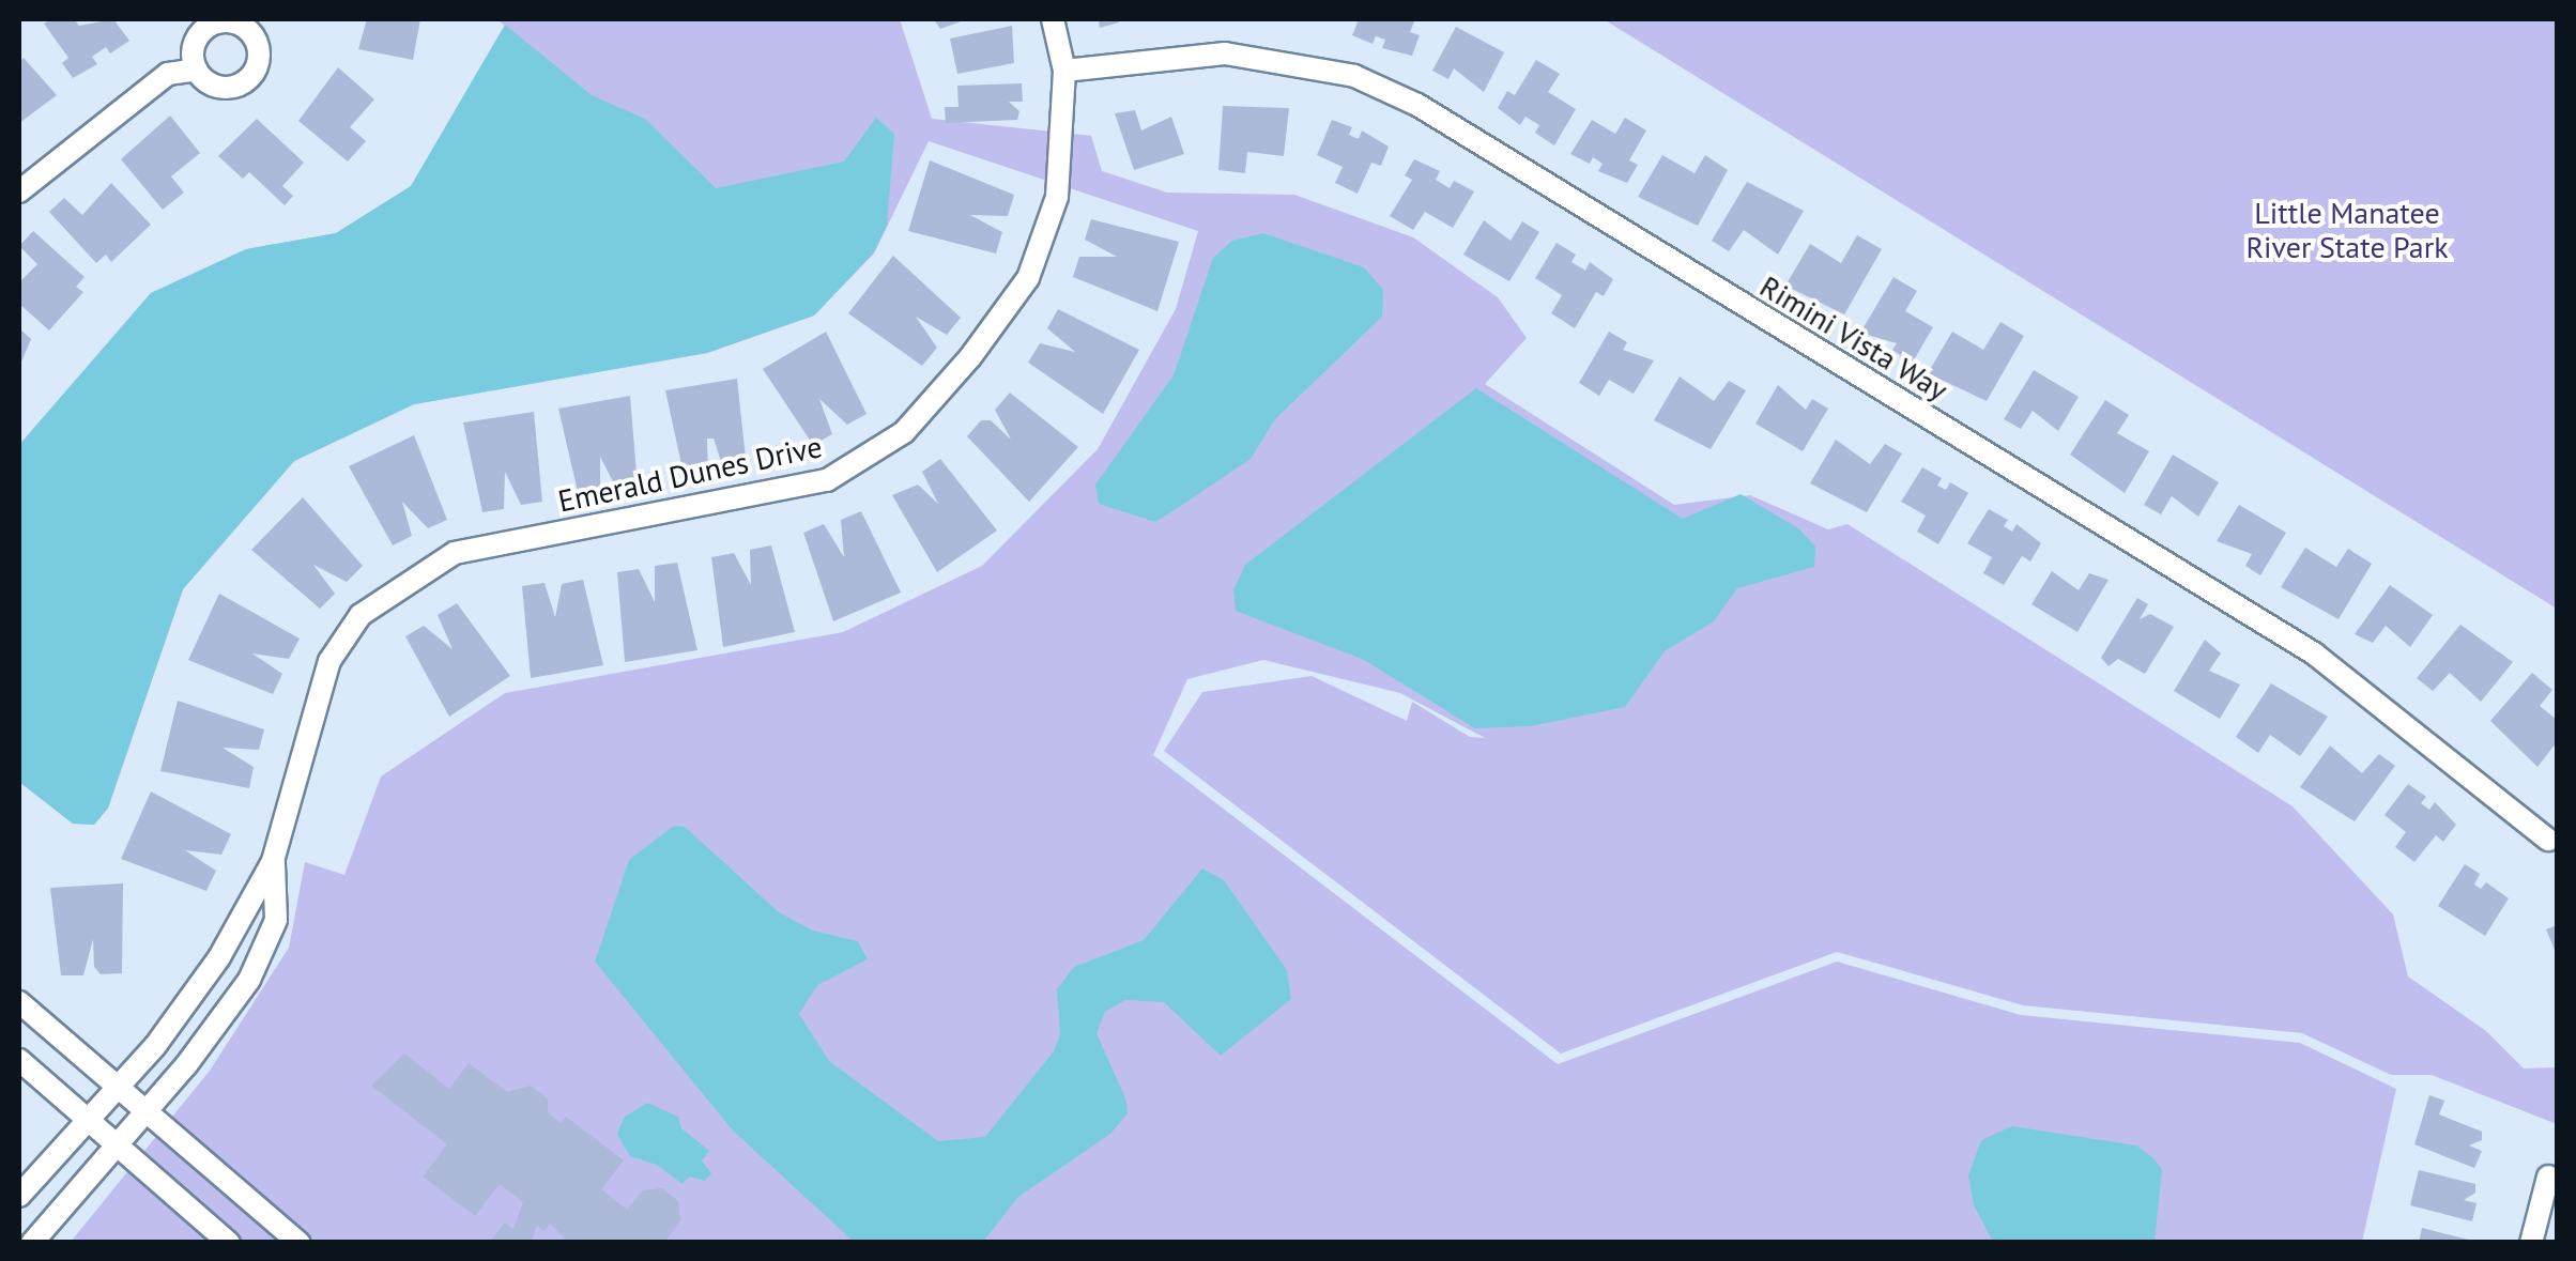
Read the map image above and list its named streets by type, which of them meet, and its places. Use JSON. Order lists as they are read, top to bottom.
{
  "streets": {
    "street": ["Rimini Vista Way", "Emerald Dunes Drive"]
  },
  "crossings": [
    ["Rimini Vista Way", "Emerald Dunes Drive"]
  ],
  "parks": ["Little Manatee River State Park"]
}
